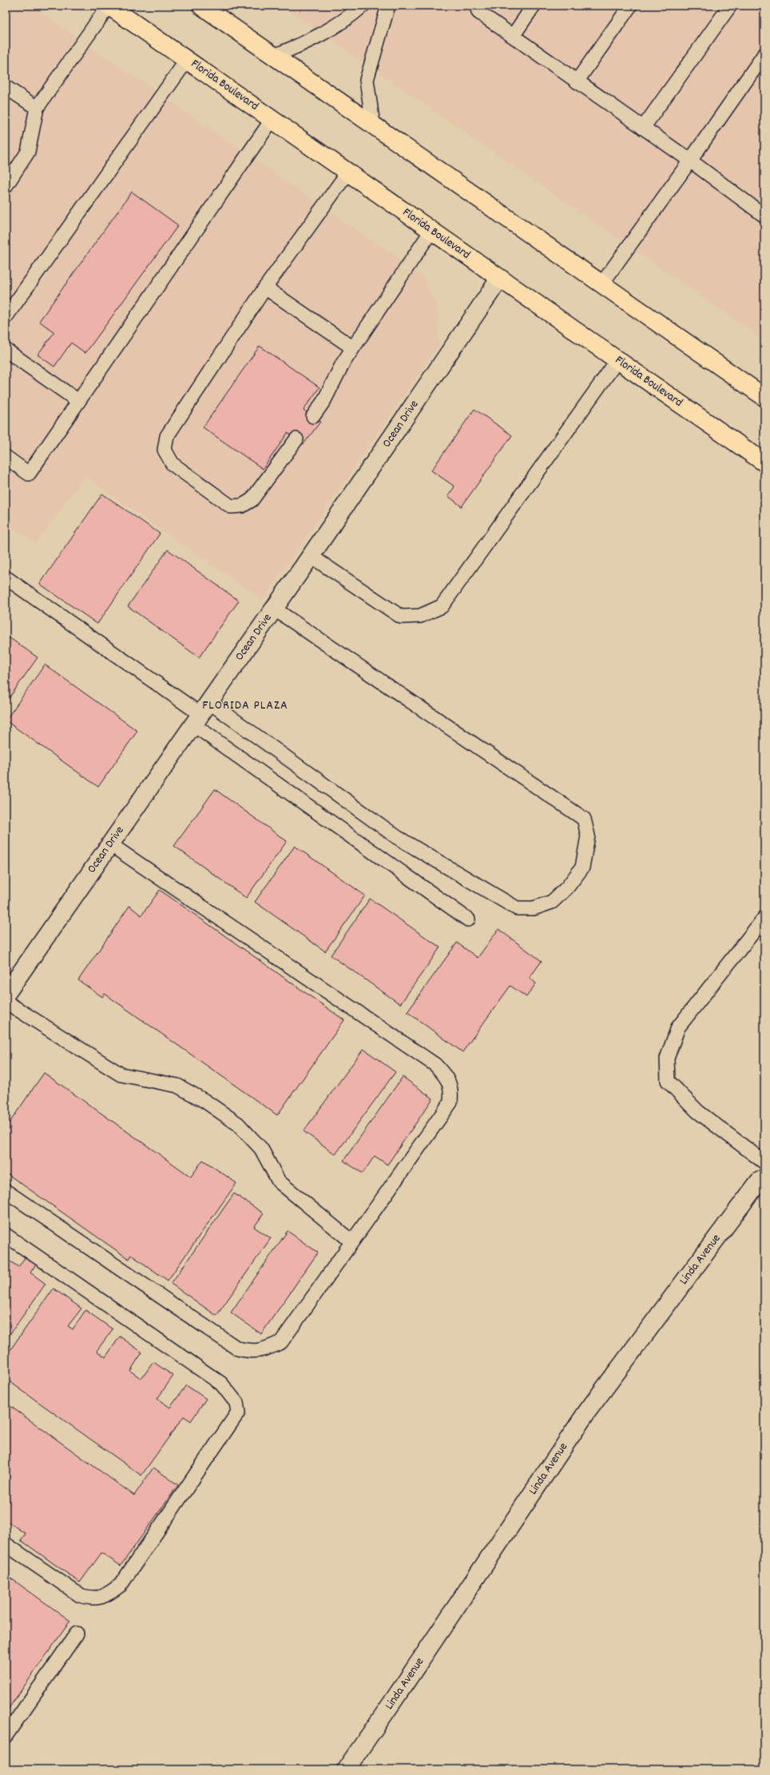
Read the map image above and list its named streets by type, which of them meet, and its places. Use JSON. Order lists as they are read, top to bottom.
{
  "streets": {
    "main road": ["Florida Boulevard"],
    "street": ["Ocean Drive", "Linda Avenue"]
  },
  "crossings": [
    ["Florida Boulevard", "Ocean Drive"]
  ],
  "districts": ["FLORIDA PLAZA"]
}
